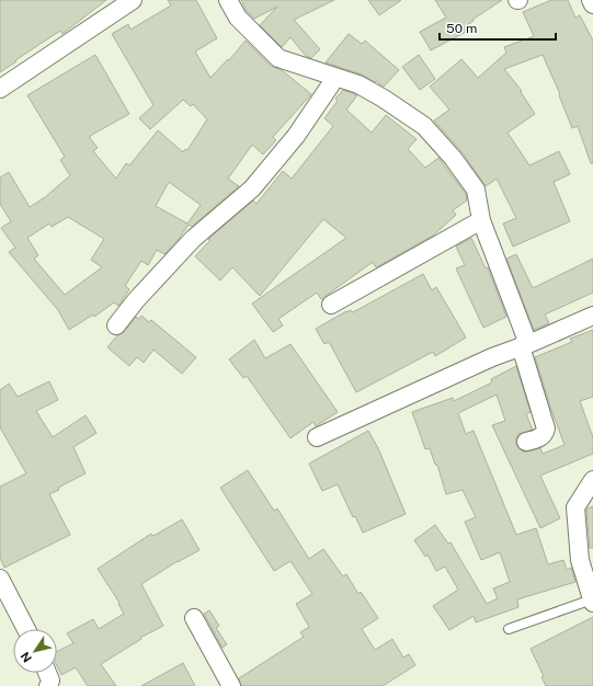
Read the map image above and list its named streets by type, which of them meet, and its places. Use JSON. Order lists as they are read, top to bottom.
{
  "scale_bar": "50 m",
  "north": "bottom left"
}
